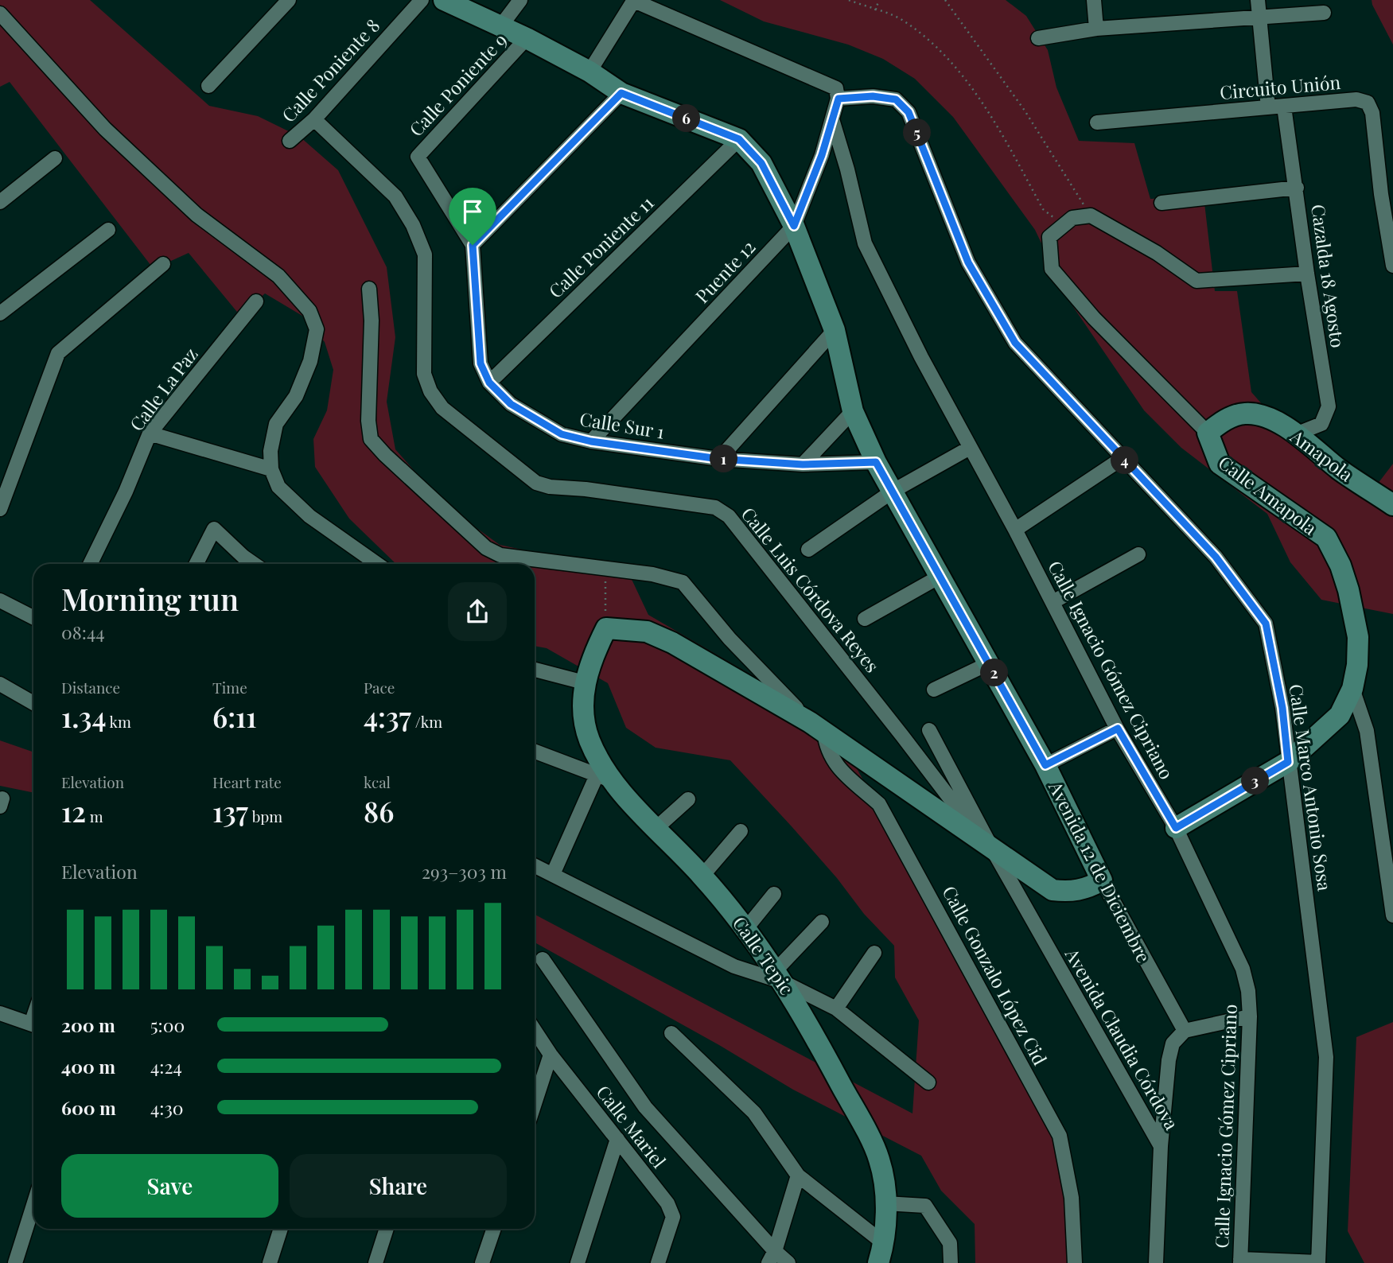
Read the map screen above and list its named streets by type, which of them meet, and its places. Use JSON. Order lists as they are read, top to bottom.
{
  "streets": {
    "street": [
      "Calle Poniente 8",
      "Calle Poniente 9",
      "Circuito Unión",
      "Calle Poniente 11",
      "Puente 12",
      "Cazalda 18 Agosto",
      "Calle La Paz",
      "Calle Sur 1",
      "Amapola",
      "Calle Amapola",
      "Calle Luis Córdova Reyes",
      "Calle Ignacio Gómez Cipriano",
      "Calle Marco Antonio Sosa",
      "Avenida 12 de Diciembre",
      "Calle Tepic",
      "Calle Gonzalo López Cid",
      "Avenida Claudia Córdova",
      "Calle Mariel"
    ]
  },
  "crossings": [
    ["Calle Poniente 8", "Calle Luis Córdova Reyes"],
    ["Calle Poniente 9", "Calle Sur 1"],
    ["Calle Poniente 9", "Avenida 12 de Diciembre"],
    ["Circuito Unión", "Cazalda 18 Agosto"],
    ["Calle Poniente 11", "Calle Sur 1"],
    ["Calle Poniente 11", "Avenida 12 de Diciembre"],
    ["Puente 12", "Calle Sur 1"],
    ["Puente 12", "Calle Ignacio Gómez Cipriano"],
    ["Puente 12", "Calle Marco Antonio Sosa"],
    ["Puente 12", "Avenida 12 de Diciembre"],
    ["Cazalda 18 Agosto", "Amapola"],
    ["Calle Sur 1", "Avenida 12 de Diciembre"],
    ["Amapola", "Calle Amapola"],
    ["Calle Amapola", "Calle Ignacio Gómez Cipriano"],
    ["Calle Amapola", "Calle Marco Antonio Sosa"]
  ],
  "page": {
    "pins": [
      "6",
      "5",
      "1",
      "4",
      "2",
      "3"
    ],
    "heading": ["Morning run", "08:44"],
    "stats": [
      ["Distance", "1.34 km"],
      ["Time", "6:11"],
      ["Pace", "4:37 /km"],
      ["Elevation", "12 m"],
      ["Heart rate", "137 bpm"],
      ["kcal", "86"]
    ],
    "chart": ["Elevation", "293–303 m"],
    "list": [
      {
        "name": "200 m",
        "note": "5:00"
      },
      {
        "name": "400 m",
        "note": "4:24"
      },
      {
        "name": "600 m",
        "note": "4:30"
      }
    ],
    "buttons": ["Save", "Share"]
  }
}
